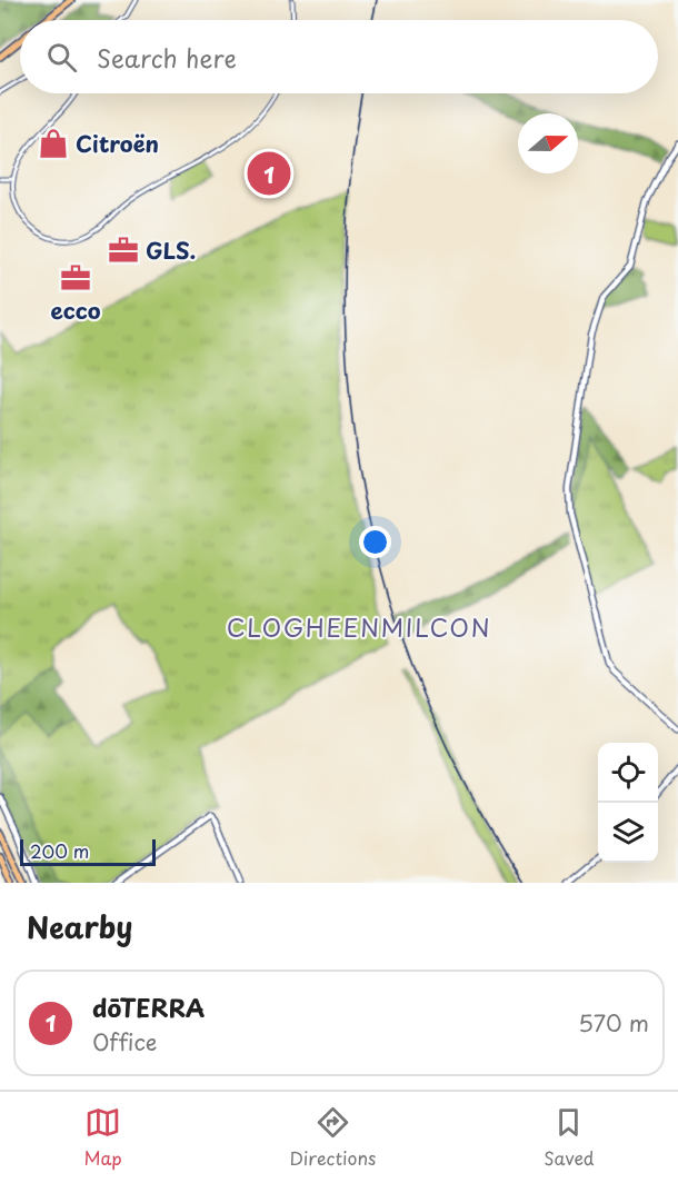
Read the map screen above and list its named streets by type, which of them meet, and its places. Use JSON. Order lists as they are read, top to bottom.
{
  "districts": ["CLOGHEENMILCON"],
  "places": {
    "shop": ["Citroën"],
    "office": ["GLS.", "ecco"]
  },
  "scale_bar": "200 m",
  "north": "right",
  "page": {
    "search": "Search here",
    "pins": "1",
    "scale": "200 m",
    "heading": "Nearby",
    "list": [
      {
        "mark": "1",
        "name": "dōTERRA",
        "note": "Office",
        "value": "570 m"
      }
    ],
    "nav": ["Map", "Directions", "Saved"]
  }
}
